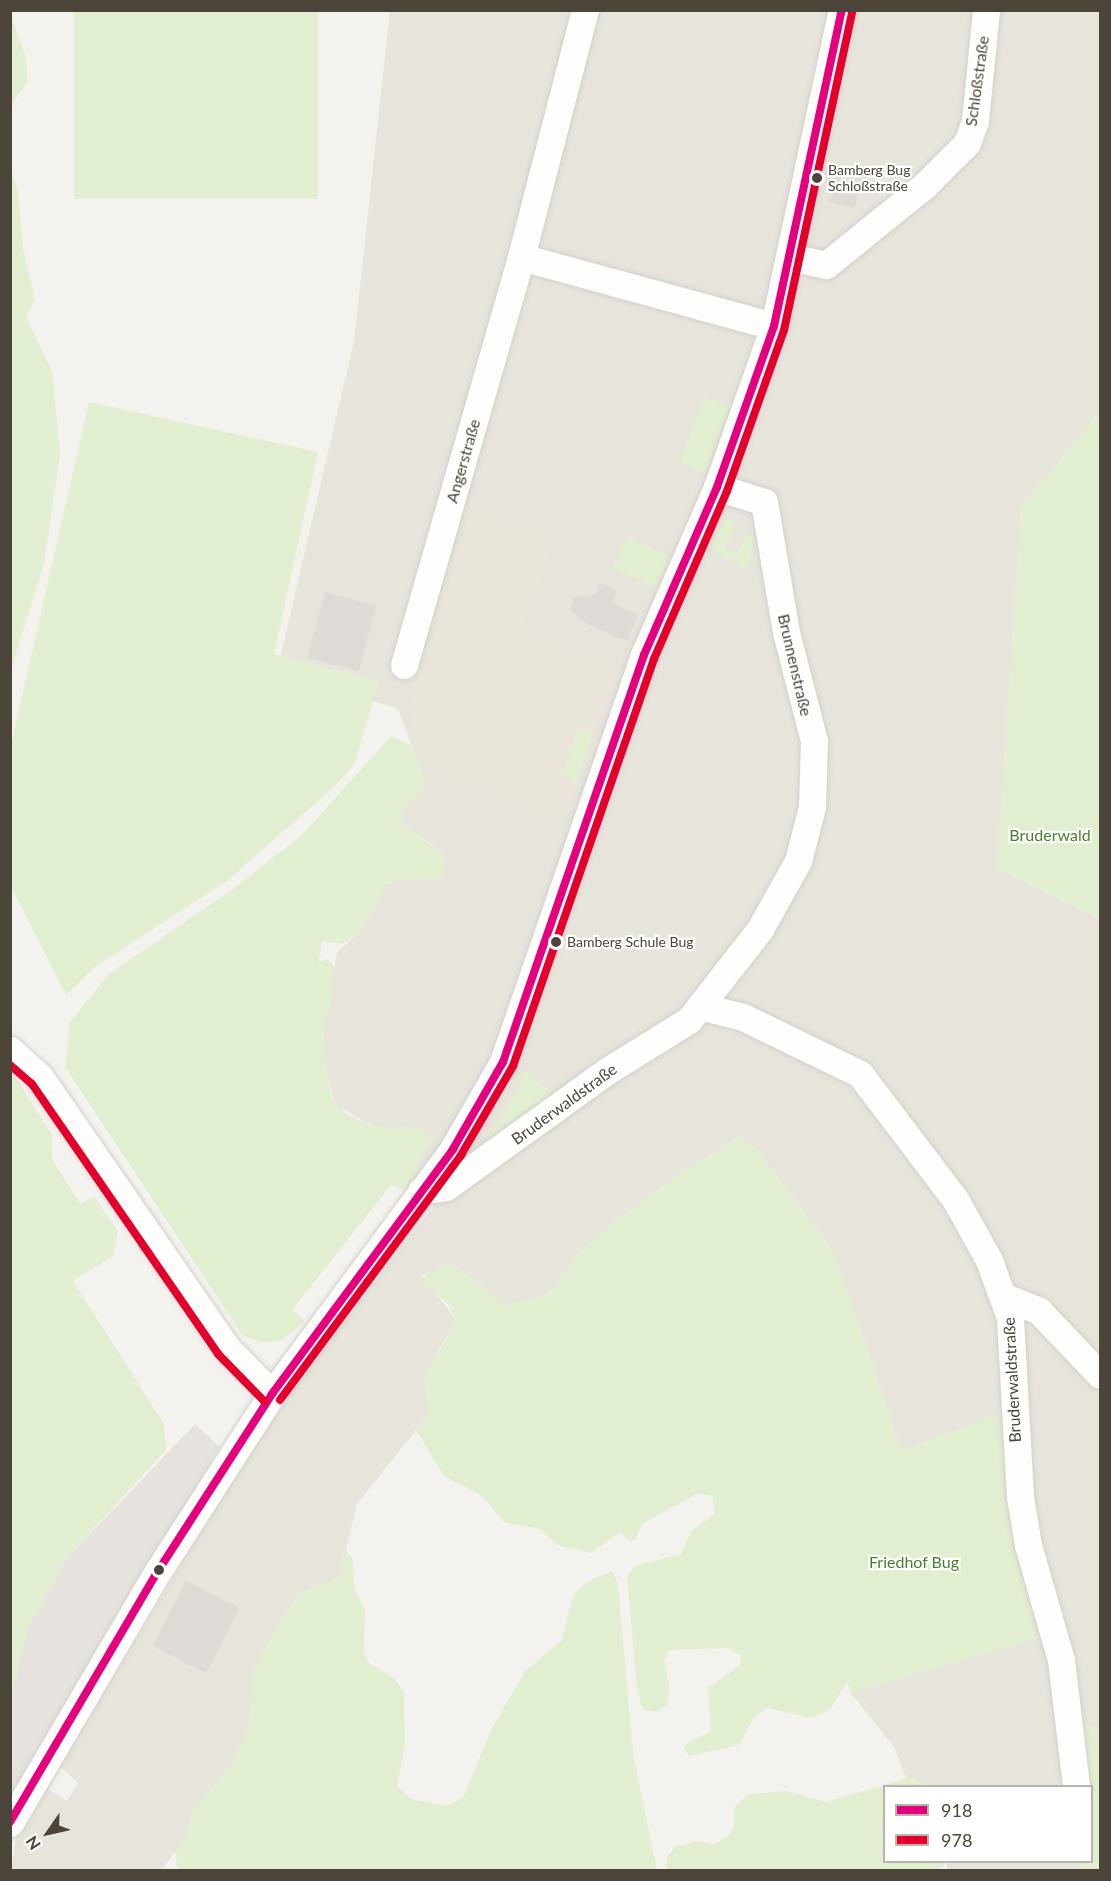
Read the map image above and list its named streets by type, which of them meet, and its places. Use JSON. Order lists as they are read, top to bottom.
{
  "streets": {
    "street": [
      "Schloßstraße",
      "Angerstraße",
      "Brunnenstraße",
      "Bruderwaldstraße"
    ]
  },
  "crossings": [
    ["Brunnenstraße", "Bruderwaldstraße"]
  ],
  "parks": ["Bruderwald", "Friedhof Bug"],
  "places": ["Bamberg Bug Schloßstraße", "Bamberg Schule Bug"],
  "lines": ["transit line 918", "transit line 978"],
  "legend": ["918", "978"],
  "north": "bottom left"
}
